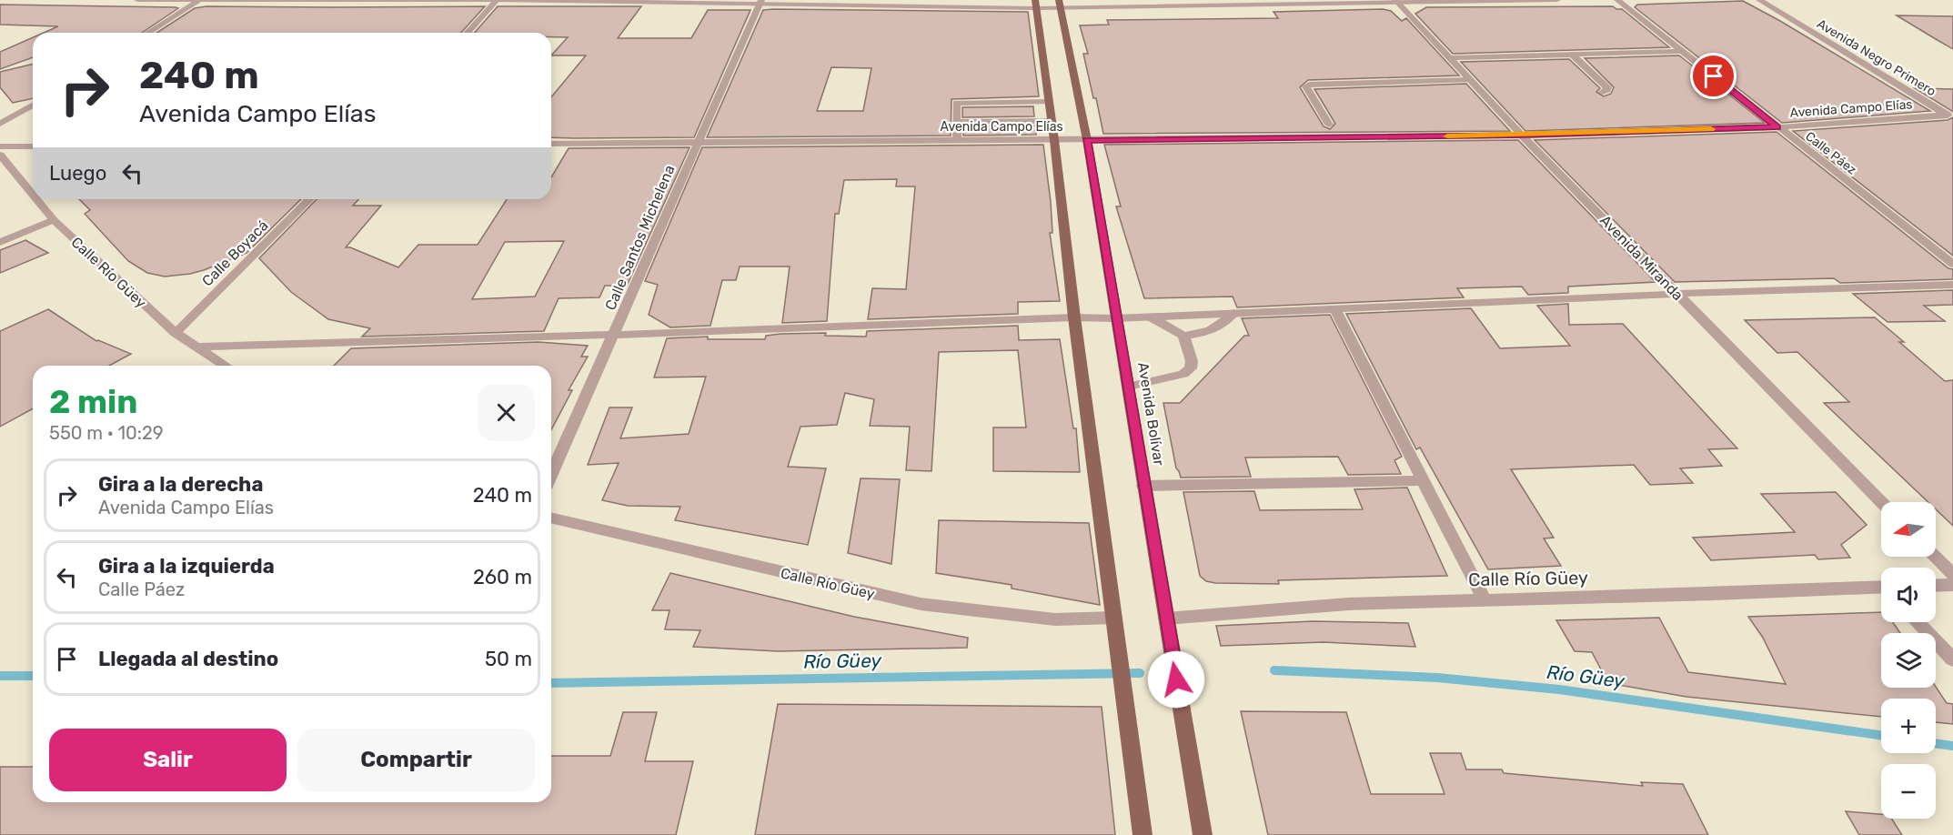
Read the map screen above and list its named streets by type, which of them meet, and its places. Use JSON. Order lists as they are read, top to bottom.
{
  "streets": {
    "main road": ["Avenida Bolívar"],
    "street": [
      "Avenida Negro Primero",
      "Avenida Campo Elías",
      "Calle Páez",
      "Calle Santos Michelena",
      "Calle Boyacá",
      "Avenida Miranda",
      "Calle Río Güey"
    ]
  },
  "crossings": [
    ["Avenida Negro Primero", "Avenida Campo Elías"],
    ["Avenida Campo Elías", "Calle Páez"],
    ["Avenida Campo Elías", "Calle Santos Michelena"],
    ["Avenida Campo Elías", "Avenida Miranda"],
    ["Avenida Campo Elías", "Avenida Bolívar"],
    ["Calle Boyacá", "Calle Río Güey"],
    ["Calle Río Güey", "Avenida Bolívar"]
  ],
  "water": ["Río Güey"],
  "north": "left",
  "page": {
    "turn": ["240 m", "Avenida Campo Elías"],
    "then": "Luego",
    "heading": ["2 min", "550 m · 10:29"],
    "list": [
      {
        "name": "Gira a la derecha",
        "note": "Avenida Campo Elías",
        "value": "240 m"
      },
      {
        "name": "Gira a la izquierda",
        "note": "Calle Páez",
        "value": "260 m"
      },
      {
        "name": "Llegada al destino",
        "value": "50 m"
      }
    ],
    "map_buttons": ["+", "−"],
    "buttons": ["Salir", "Compartir"]
  }
}
